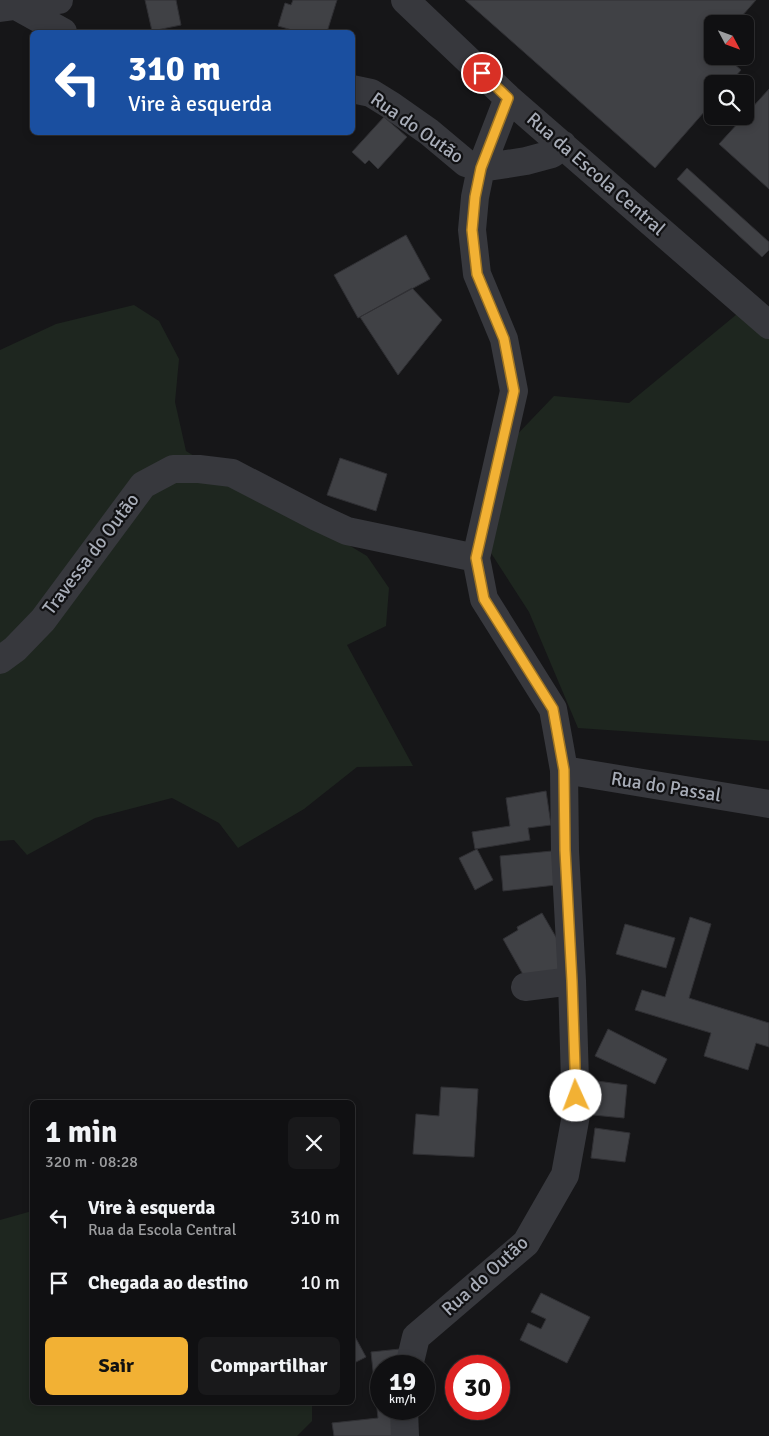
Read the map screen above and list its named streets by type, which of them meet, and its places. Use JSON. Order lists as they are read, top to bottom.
{
  "streets": {
    "street": [
      "Rua do Outão",
      "Rua da Escola Central",
      "Travessa do Outão",
      "Rua do Passal"
    ]
  },
  "crossings": [
    ["Rua do Outão", "Rua da Escola Central"],
    ["Rua do Outão", "Travessa do Outão"],
    ["Rua do Outão", "Rua do Passal"]
  ],
  "north": "bottom right",
  "page": {
    "turn": ["310 m", "Vire à esquerda"],
    "heading": ["1 min", "320 m · 08:28"],
    "list": [
      {
        "name": "Vire à esquerda",
        "note": "Rua da Escola Central",
        "value": "310 m"
      },
      {
        "name": "Chegada ao destino",
        "value": "10 m"
      }
    ],
    "buttons": ["Sair", "Compartilhar"],
    "speed": "19 km/h",
    "limit": "30"
  }
}
